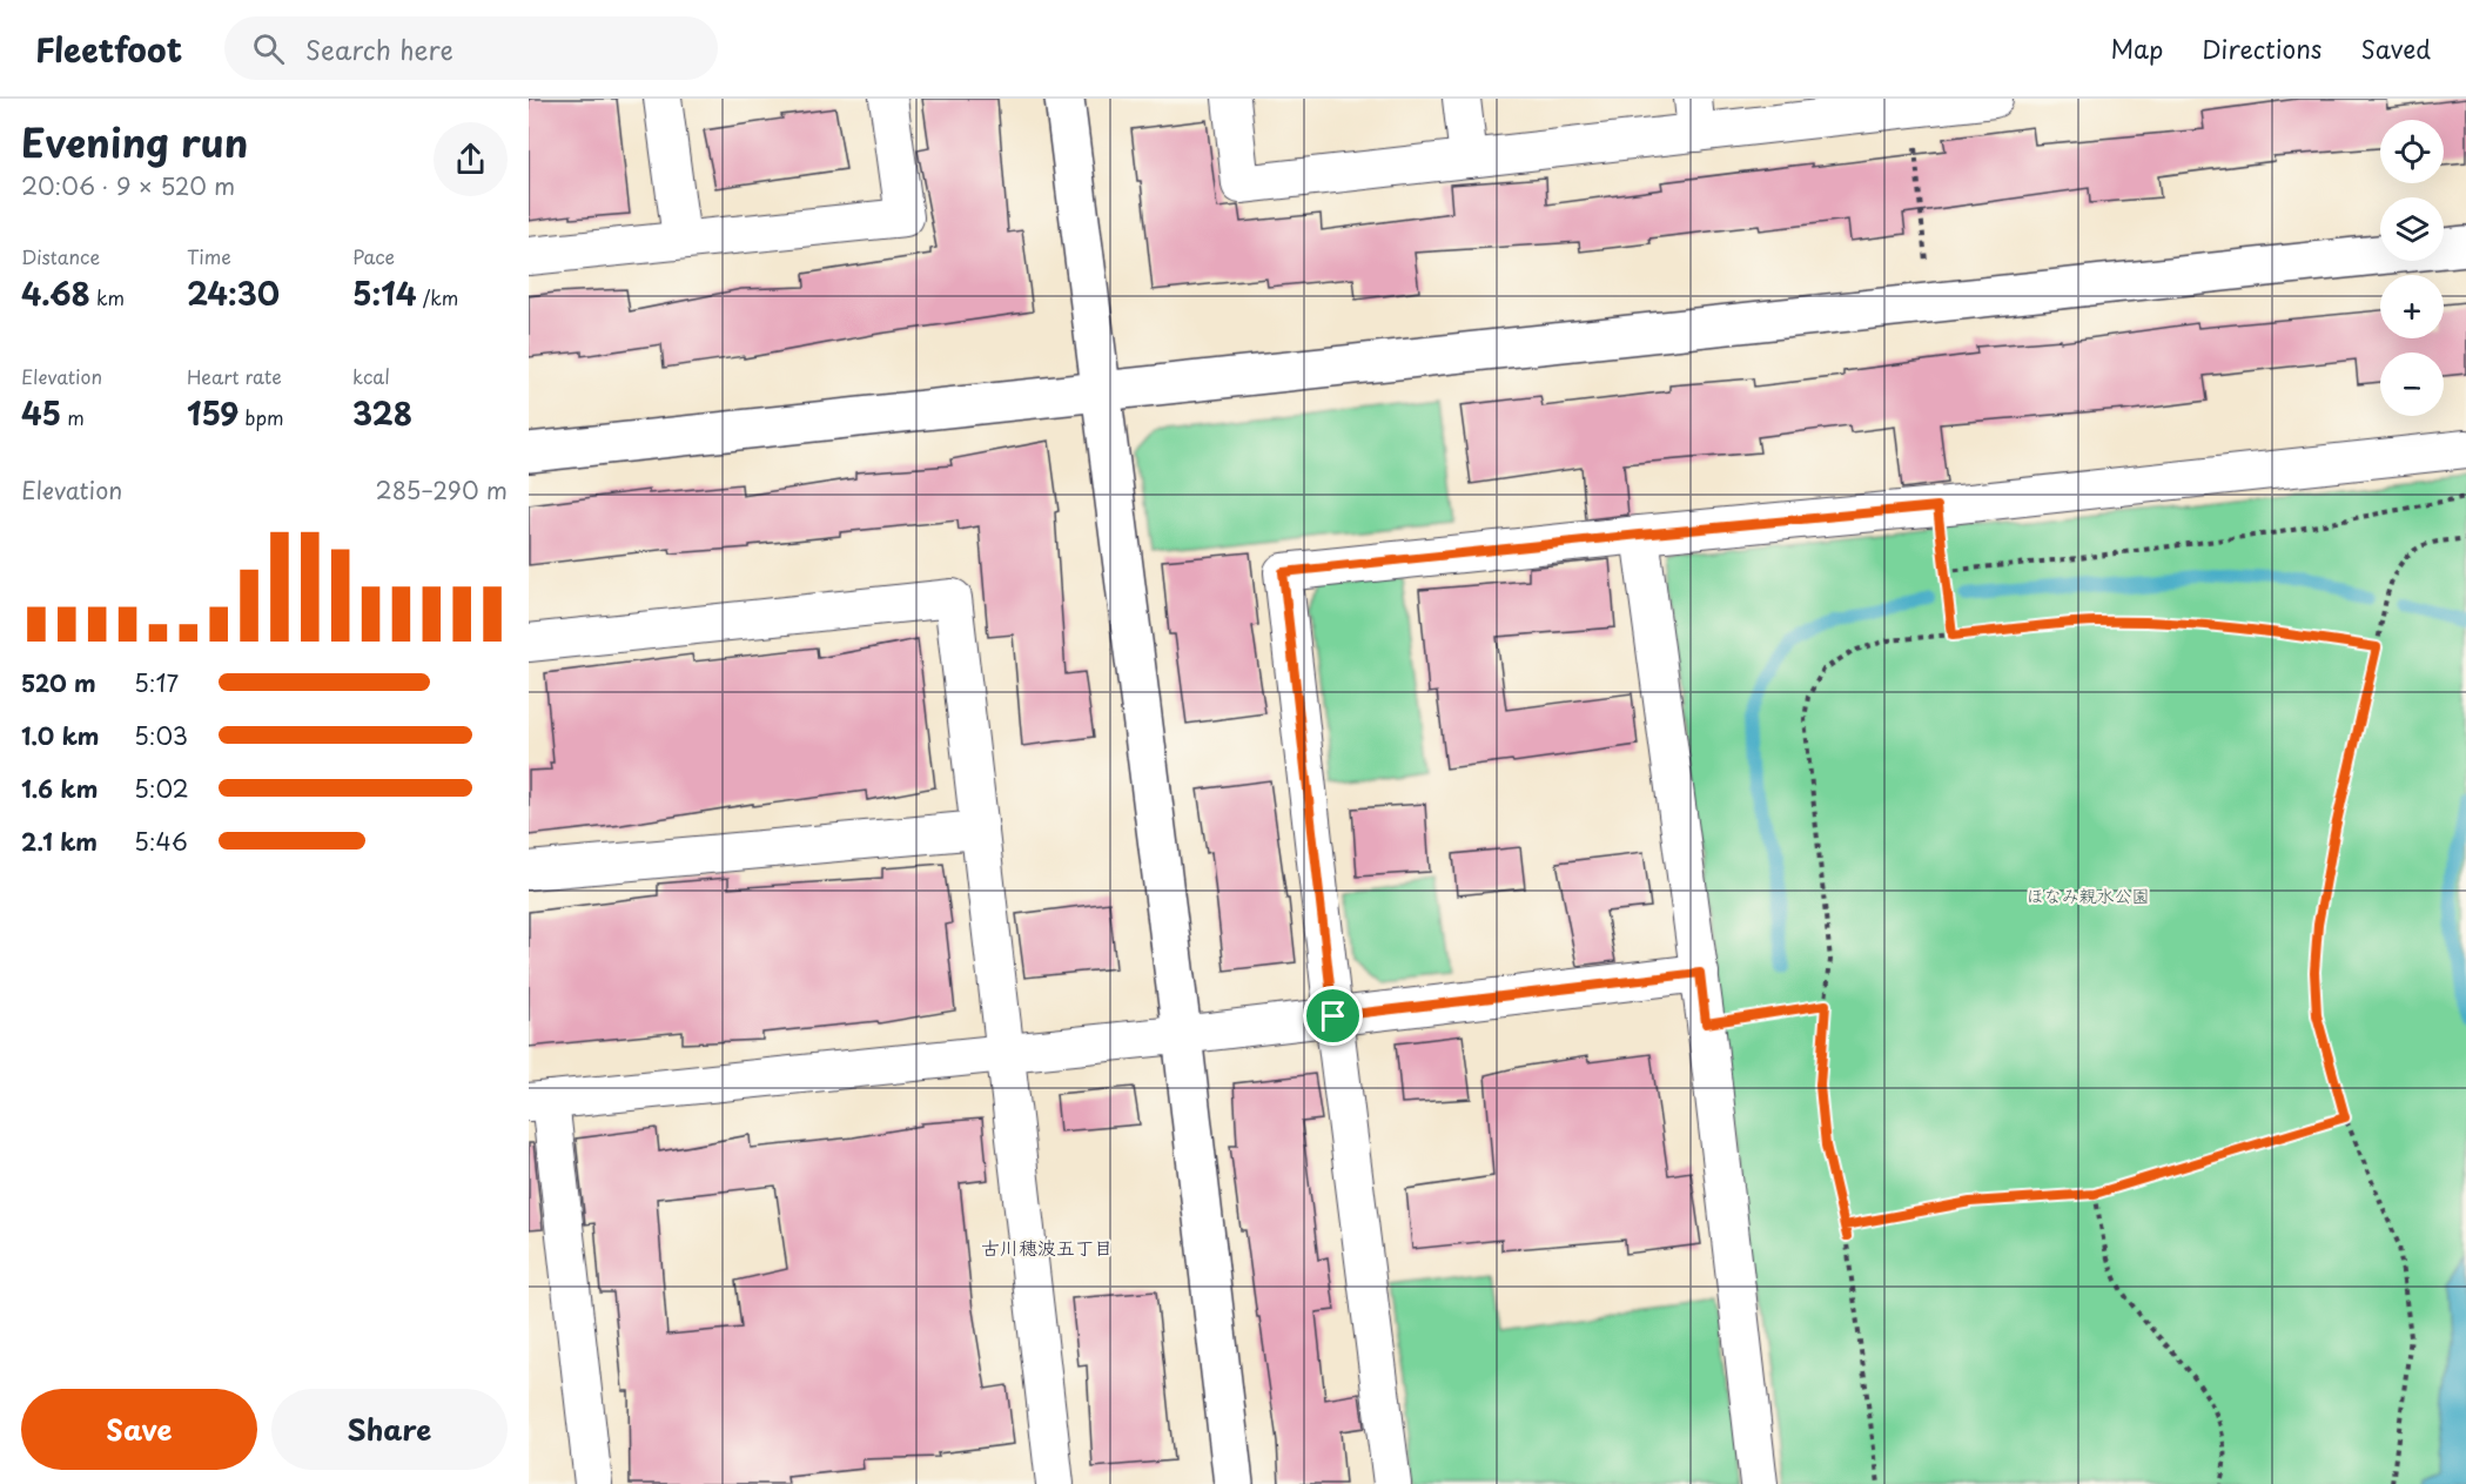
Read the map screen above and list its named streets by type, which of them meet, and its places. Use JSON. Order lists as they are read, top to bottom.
{
  "districts": ["古川穂波五丁目"],
  "parks": ["ほなみ親水公園"],
  "page": {
    "header": "Fleetfoot",
    "search": "Search here",
    "nav": ["Map", "Directions", "Saved"],
    "heading": ["Evening run", "20:06 · 9 × 520 m"],
    "map_buttons": ["+", "−"],
    "stats": [
      ["Distance", "4.68 km"],
      ["Time", "24:30"],
      ["Pace", "5:14 /km"],
      ["Elevation", "45 m"],
      ["Heart rate", "159 bpm"],
      ["kcal", "328"]
    ],
    "chart": ["Elevation", "285–290 m"],
    "list": [
      {
        "name": "520 m",
        "note": "5:17"
      },
      {
        "name": "1.0 km",
        "note": "5:03"
      },
      {
        "name": "1.6 km",
        "note": "5:02"
      },
      {
        "name": "2.1 km",
        "note": "5:46"
      }
    ],
    "buttons": ["Save", "Share"]
  }
}
